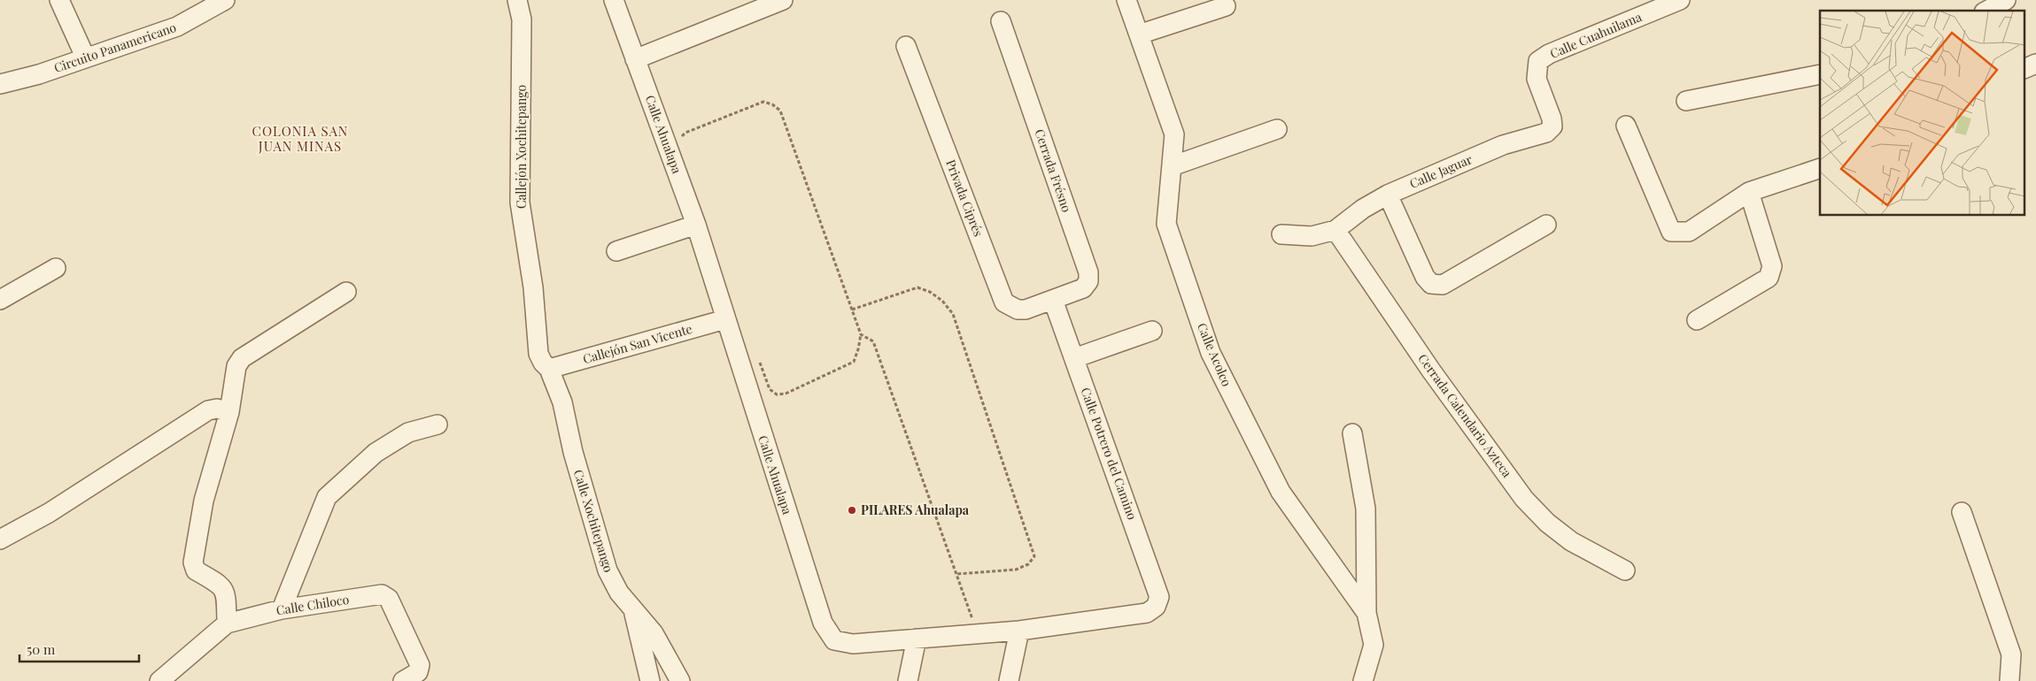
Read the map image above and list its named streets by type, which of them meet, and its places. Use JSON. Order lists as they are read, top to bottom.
{
  "streets": {
    "street": [
      "Calle Cuahuilama",
      "Circuito Panamericano",
      "Calle Ahualapa",
      "Callejón Xochitepango",
      "Cerrada Frésno",
      "Calle Jaguar",
      "Privada Ciprés",
      "Callejón San Vicente",
      "Calle Acolco",
      "Cerrada Calendario Azteca",
      "Calle Potrero del Camino",
      "Calle Xochitepango",
      "Calle Chiloco"
    ]
  },
  "crossings": [
    ["Calle Cuahuilama", "Calle Jaguar"],
    ["Calle Ahualapa", "Callejón San Vicente"],
    ["Calle Ahualapa", "Calle Potrero del Camino"],
    ["Callejón Xochitepango", "Callejón San Vicente"],
    ["Callejón Xochitepango", "Calle Xochitepango"],
    ["Cerrada Frésno", "Privada Ciprés"],
    ["Cerrada Frésno", "Calle Potrero del Camino"],
    ["Calle Jaguar", "Cerrada Calendario Azteca"],
    ["Privada Ciprés", "Calle Potrero del Camino"],
    ["Callejón San Vicente", "Calle Xochitepango"]
  ],
  "districts": ["COLONIA SAN JUAN MINAS"],
  "places": ["PILARES Ahualapa"],
  "scale_bar": "50 m"
}
